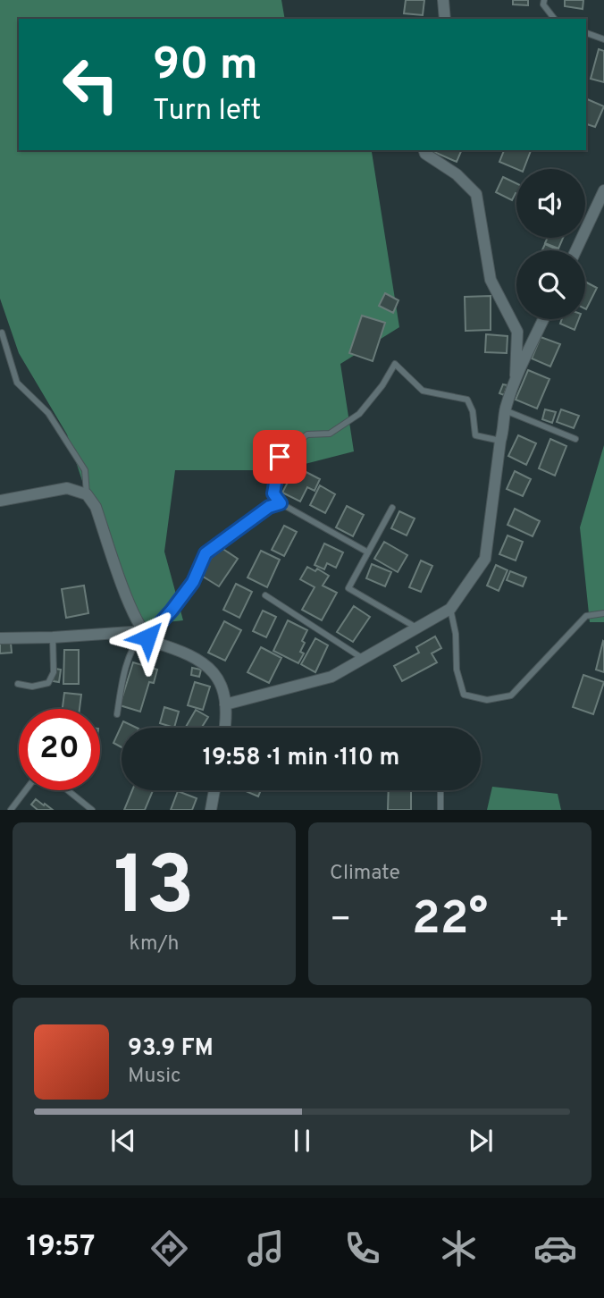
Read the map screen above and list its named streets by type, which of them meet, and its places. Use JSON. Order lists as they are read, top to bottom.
{
  "page": {
    "turn": ["90 m", "Turn left"],
    "limit": "20",
    "trip": "19:58 · 1 min · 110 m",
    "tile": [
      ["13", "km/h"],
      "Climate"
    ],
    "heat": ["−", "22°", "+"],
    "song": ["93.9 FM", "Music"],
    "tabs": "19:57"
  }
}
